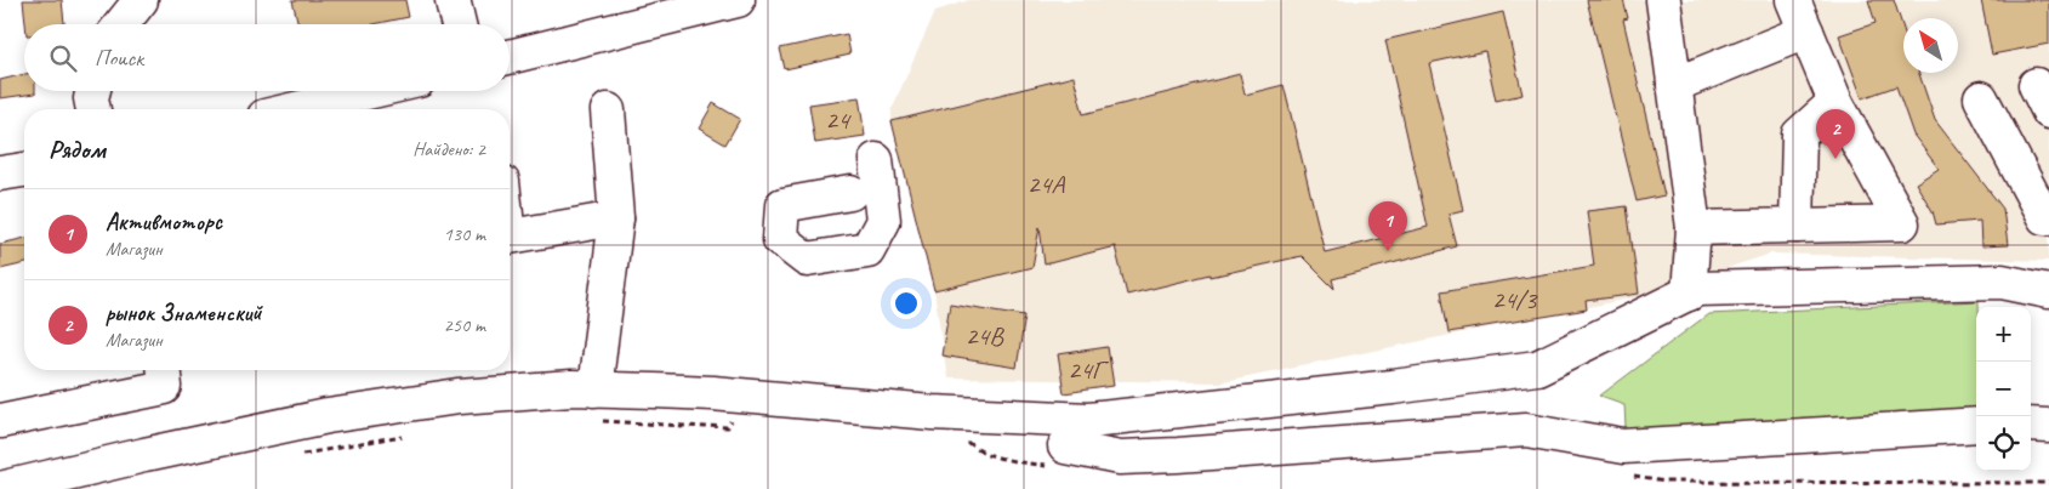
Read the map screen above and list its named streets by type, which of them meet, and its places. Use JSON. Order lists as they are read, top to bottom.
{
  "house_numbers": [
    "24",
    "24А",
    "24/3",
    "24В",
    "24Г"
  ],
  "north": "top left",
  "page": {
    "search": "Поиск",
    "pins": ["2", "1"],
    "heading": ["Рядом", "Найдено: 2"],
    "list": [
      {
        "mark": "1",
        "name": "Активмоторс",
        "note": "Магазин",
        "value": "130 m"
      },
      {
        "mark": "2",
        "name": "рынок Знаменский",
        "note": "Магазин",
        "value": "250 m"
      }
    ],
    "map_buttons": ["+", "−"]
  }
}
